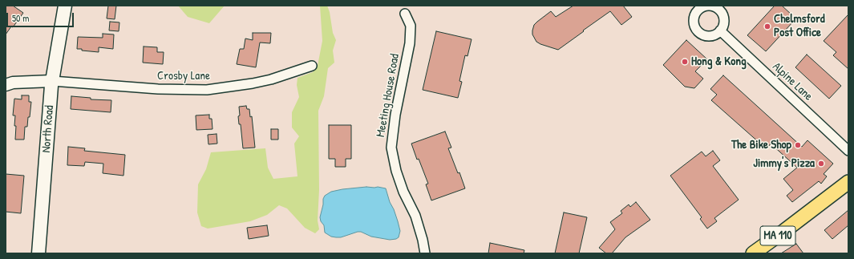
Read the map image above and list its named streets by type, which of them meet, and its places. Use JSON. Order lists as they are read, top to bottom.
{
  "streets": {
    "main road": ["North Road", "MA 110"],
    "street": ["Crosby Lane", "Alpine Lane", "Meeting House Road"]
  },
  "crossings": [
    ["Crosby Lane", "North Road"]
  ],
  "places": [
    "Chelmsford Post Office",
    "Hong & Kong",
    "The Bike Shop",
    "Jimmy's Pizza"
  ],
  "scale_bar": "50 m"
}
